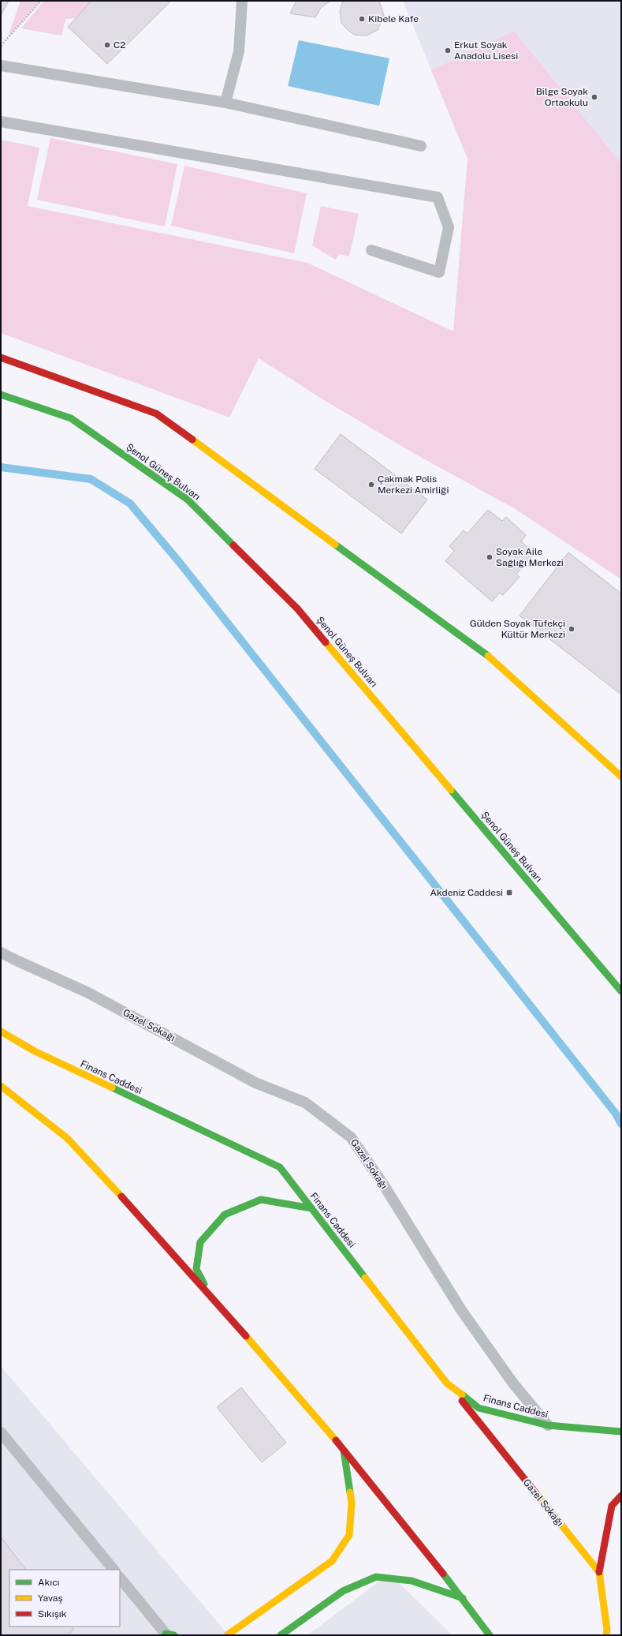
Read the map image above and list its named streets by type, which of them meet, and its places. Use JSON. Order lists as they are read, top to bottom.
{
  "streets": {
    "street": ["Şenol Güneş Bulvarı", "Gazel Sokağı", "Finans Caddesi"]
  },
  "crossings": [
    ["Gazel Sokağı", "Finans Caddesi"]
  ],
  "places": {
    "other": [
      "Kibele Kafe",
      "C2",
      "Erkut Soyak Anadolu Lisesi",
      "Bilge Soyak Ortaokulu",
      "Çakmak Polis Merkezi Amirliği",
      "Soyak Aile Sağlığı Merkezi",
      "Gülden Soyak Tüfekçi Kültür Merkezi"
    ],
    "transit": ["Akdeniz Caddesi"]
  },
  "legend": ["Akıcı", "Yavaş", "Sıkışık"]
}
